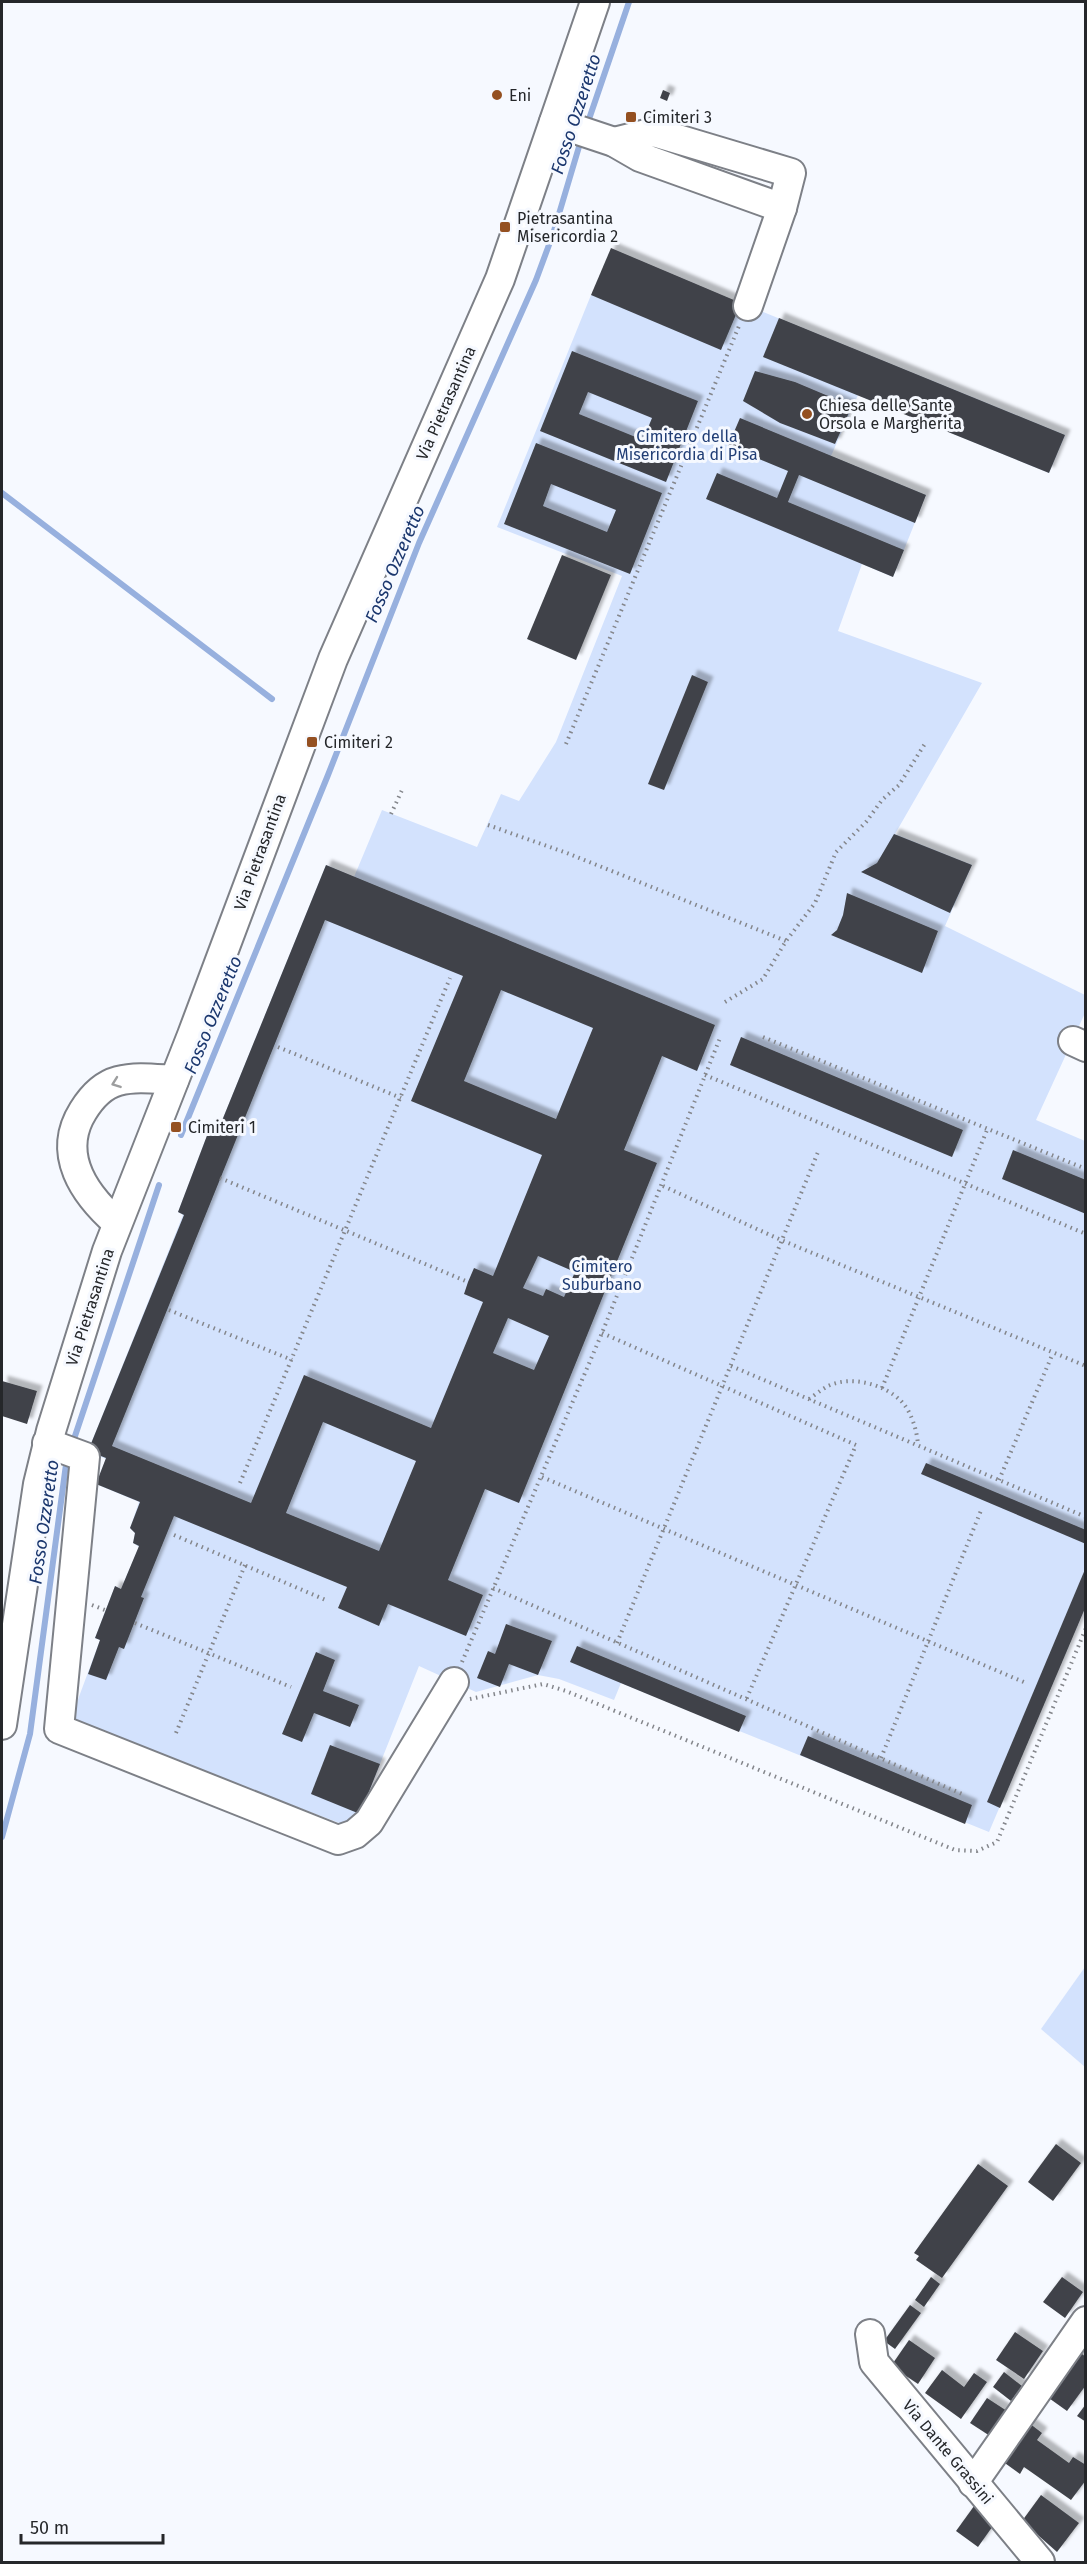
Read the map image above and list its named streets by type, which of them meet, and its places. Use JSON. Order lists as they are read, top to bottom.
{
  "streets": {
    "street": ["Via Pietrasantina", "Via Dante Grassini"]
  },
  "water": ["Fosso Ozzeretto"],
  "parks": ["Cimitero della Misericordia di Pisa", "Cimitero Suburbano"],
  "places": {
    "other": ["Eni", "Chiesa delle Sante Orsola e Margherita"],
    "transit": [
      "Cimiteri 3",
      "Pietrasantina Misericordia 2",
      "Cimiteri 2",
      "Cimiteri 1"
    ]
  },
  "scale_bar": "50 m"
}
